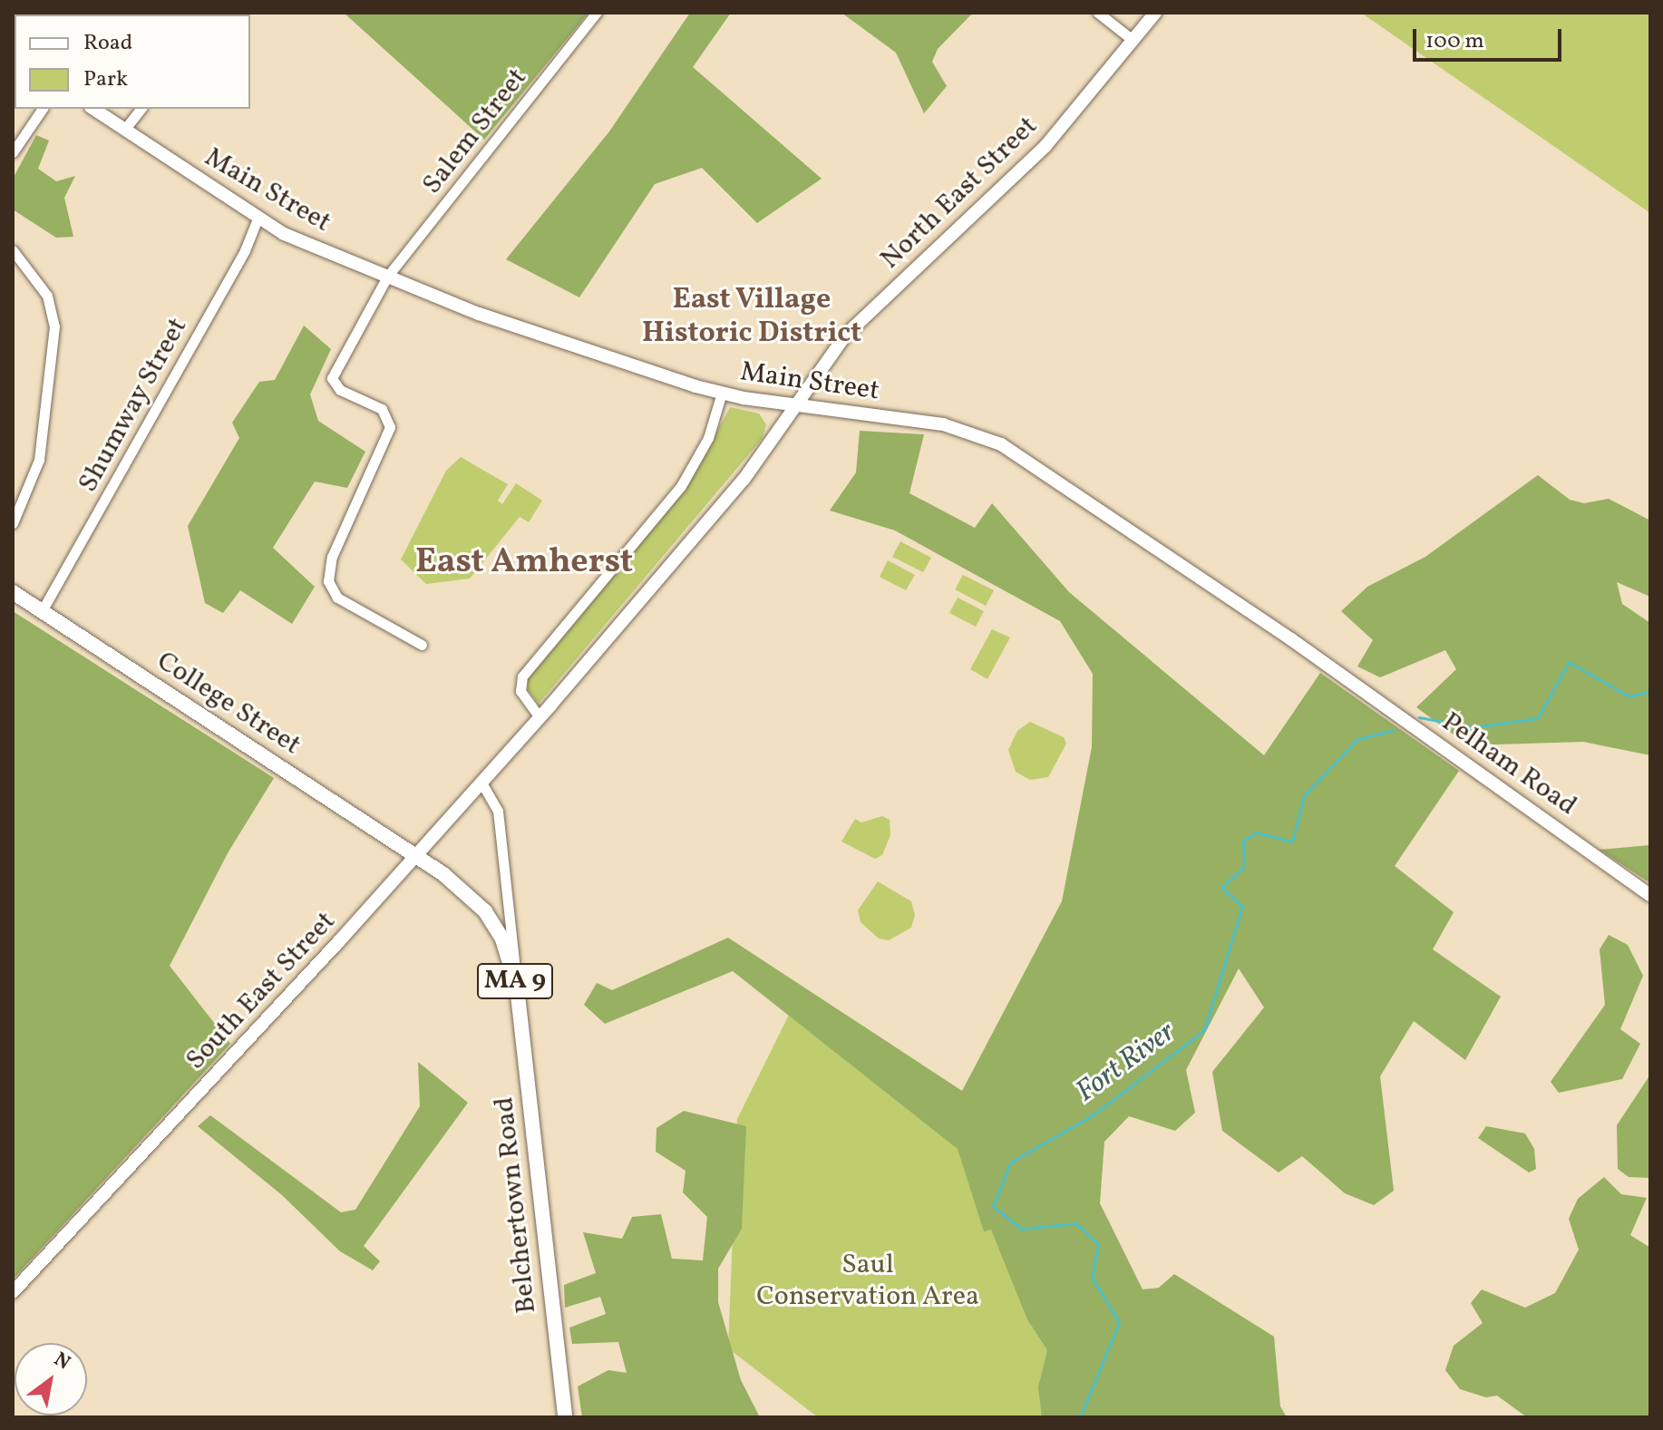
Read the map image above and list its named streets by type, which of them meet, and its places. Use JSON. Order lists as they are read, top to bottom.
{
  "streets": {
    "highway": ["College Street", "MA 9", "Belchertown Road"],
    "main road": [
      "Main Street",
      "North East Street",
      "Pelham Road",
      "South East Street"
    ],
    "street": ["Salem Street", "Shumway Street"]
  },
  "crossings": [
    ["Salem Street", "Main Street"],
    ["Main Street", "North East Street"],
    ["Main Street", "Shumway Street"],
    ["Main Street", "Pelham Road"],
    ["Main Street", "South East Street"],
    ["North East Street", "South East Street"],
    ["Shumway Street", "College Street"],
    ["College Street", "South East Street"],
    ["College Street", "Belchertown Road"],
    ["South East Street", "Belchertown Road"]
  ],
  "districts": ["East Village Historic District", "East Amherst"],
  "water": ["Fort River"],
  "parks": ["Saul Conservation Area"],
  "legend": ["Road", "Park"],
  "scale_bar": "100 m",
  "north": "top right"
}
